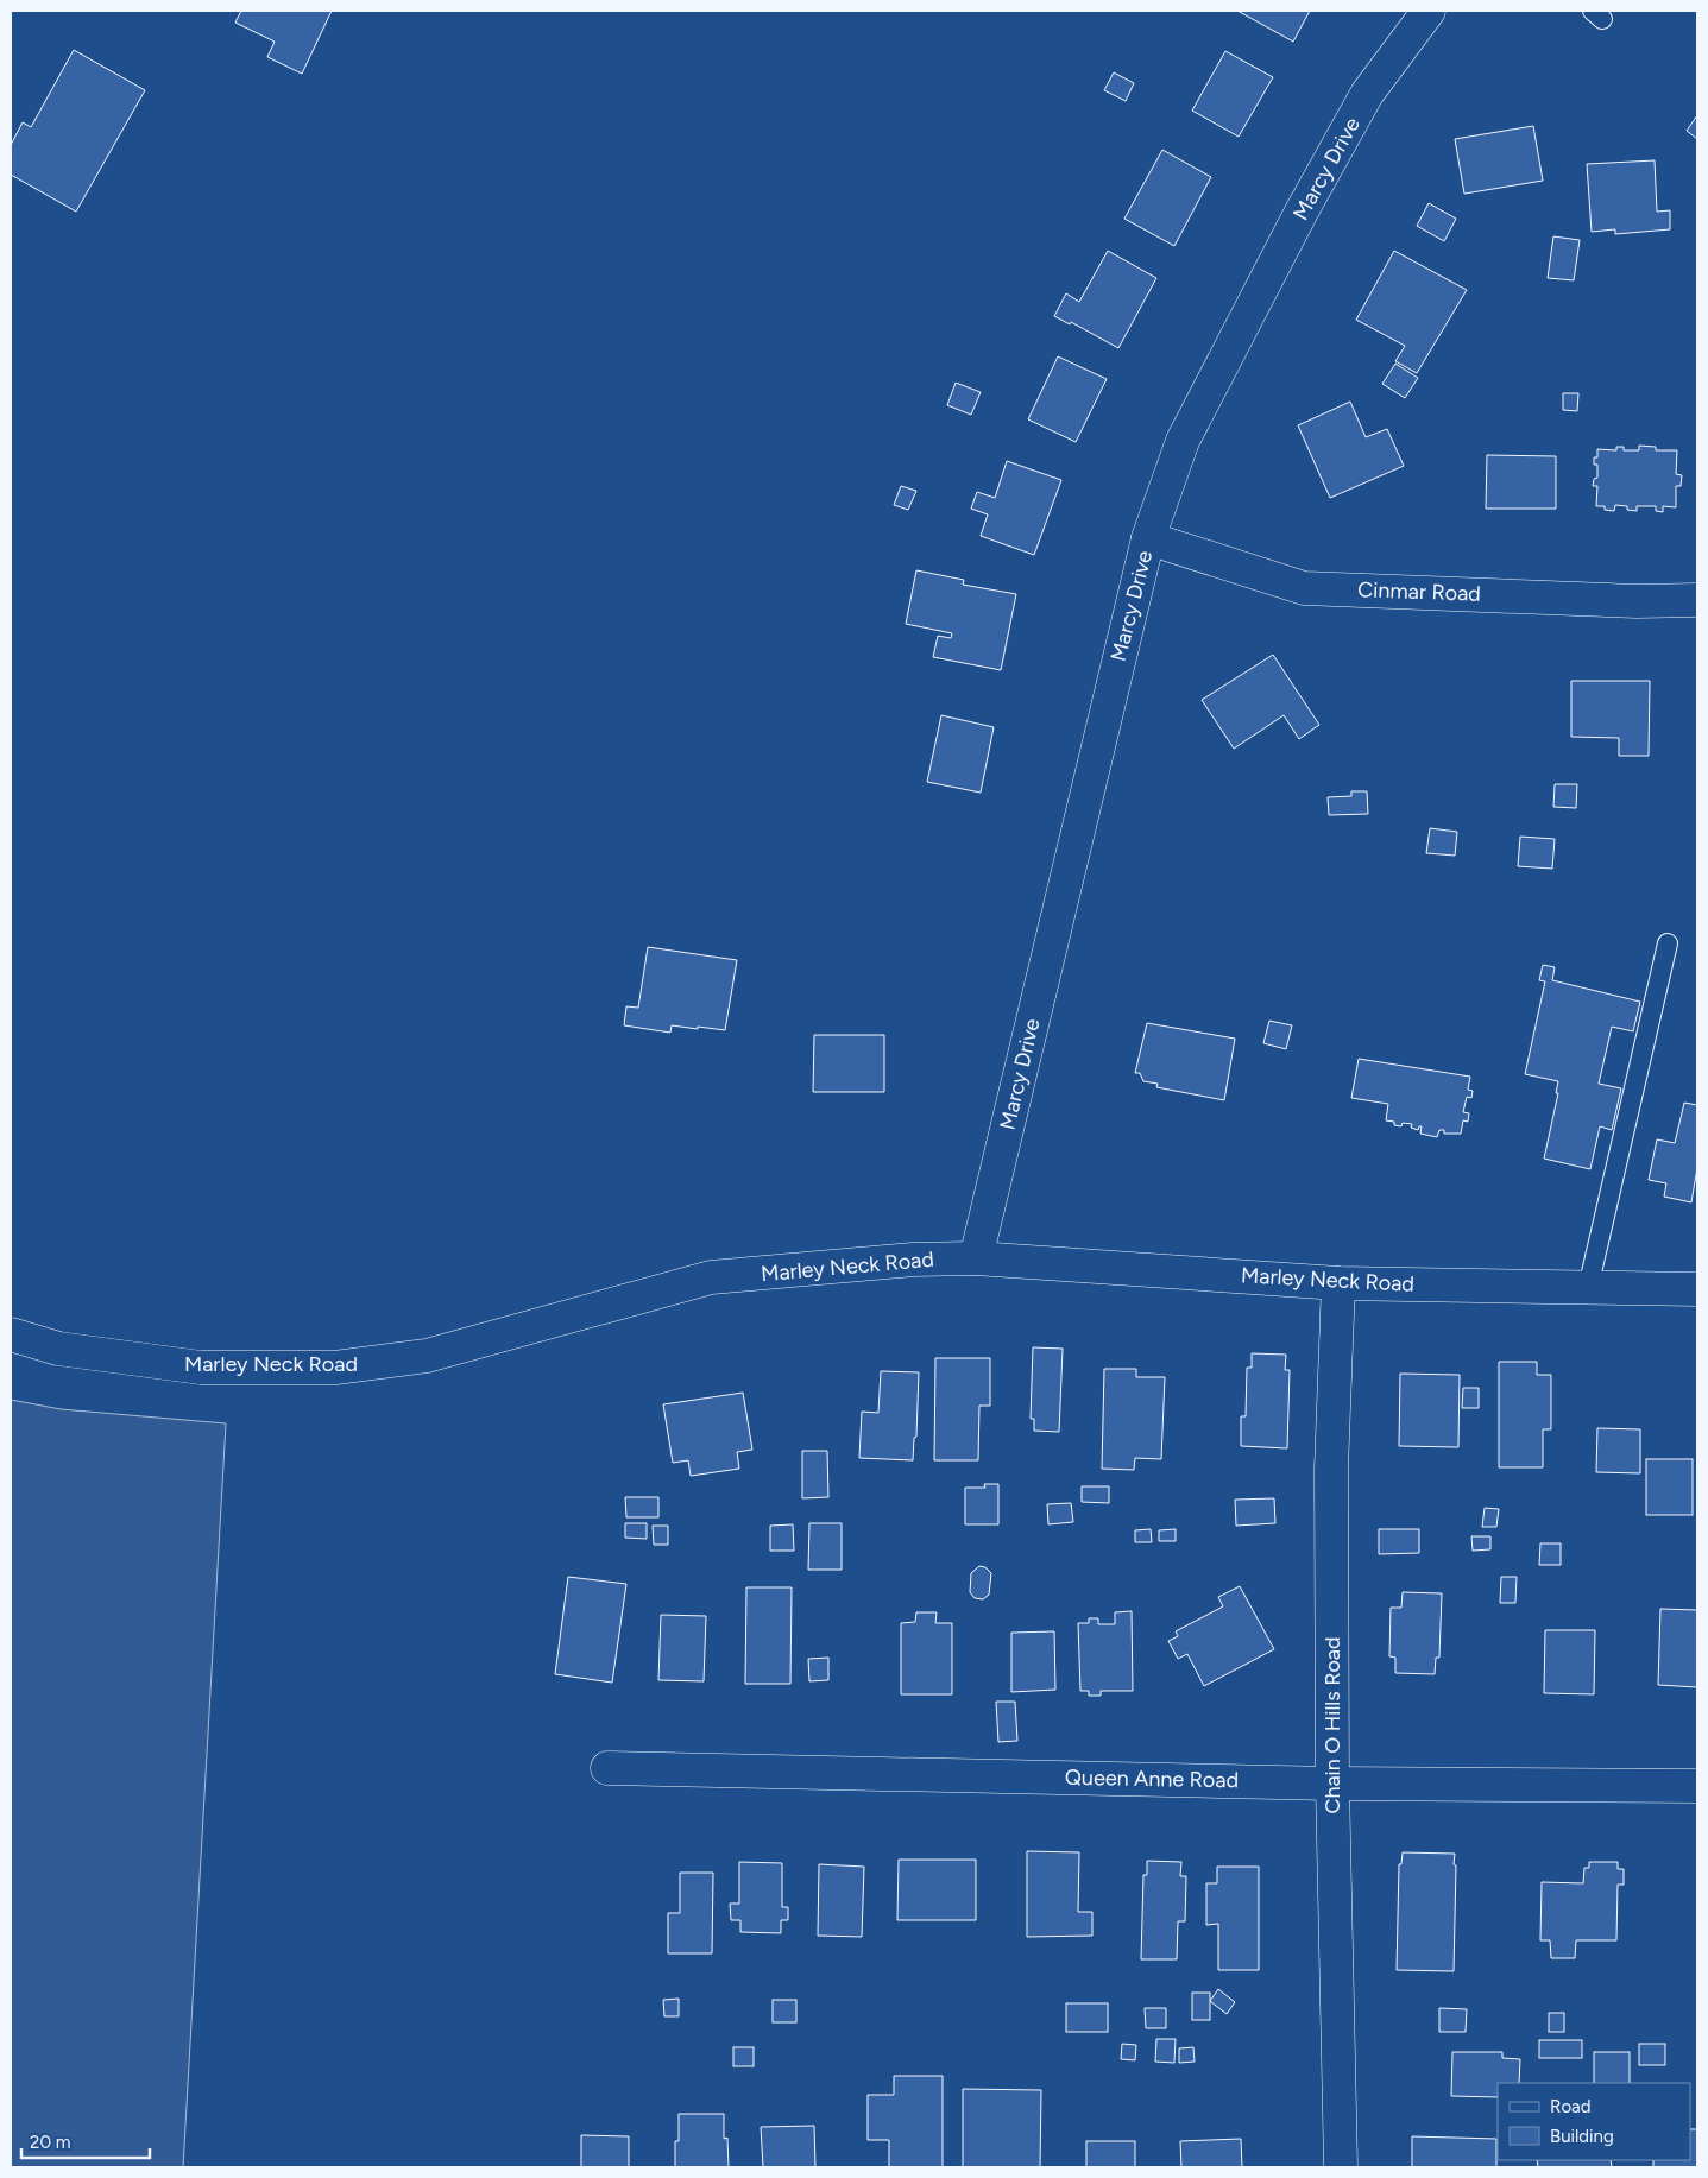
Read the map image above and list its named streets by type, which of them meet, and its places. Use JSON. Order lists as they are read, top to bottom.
{
  "streets": {
    "street": [
      "Marcy Drive",
      "Cinmar Road",
      "Marley Neck Road",
      "Chain O Hills Road",
      "Queen Anne Road"
    ]
  },
  "crossings": [
    ["Marcy Drive", "Cinmar Road"],
    ["Marcy Drive", "Marley Neck Road"],
    ["Marley Neck Road", "Chain O Hills Road"],
    ["Chain O Hills Road", "Queen Anne Road"]
  ],
  "legend": ["Road", "Building"],
  "scale_bar": "20 m"
}
